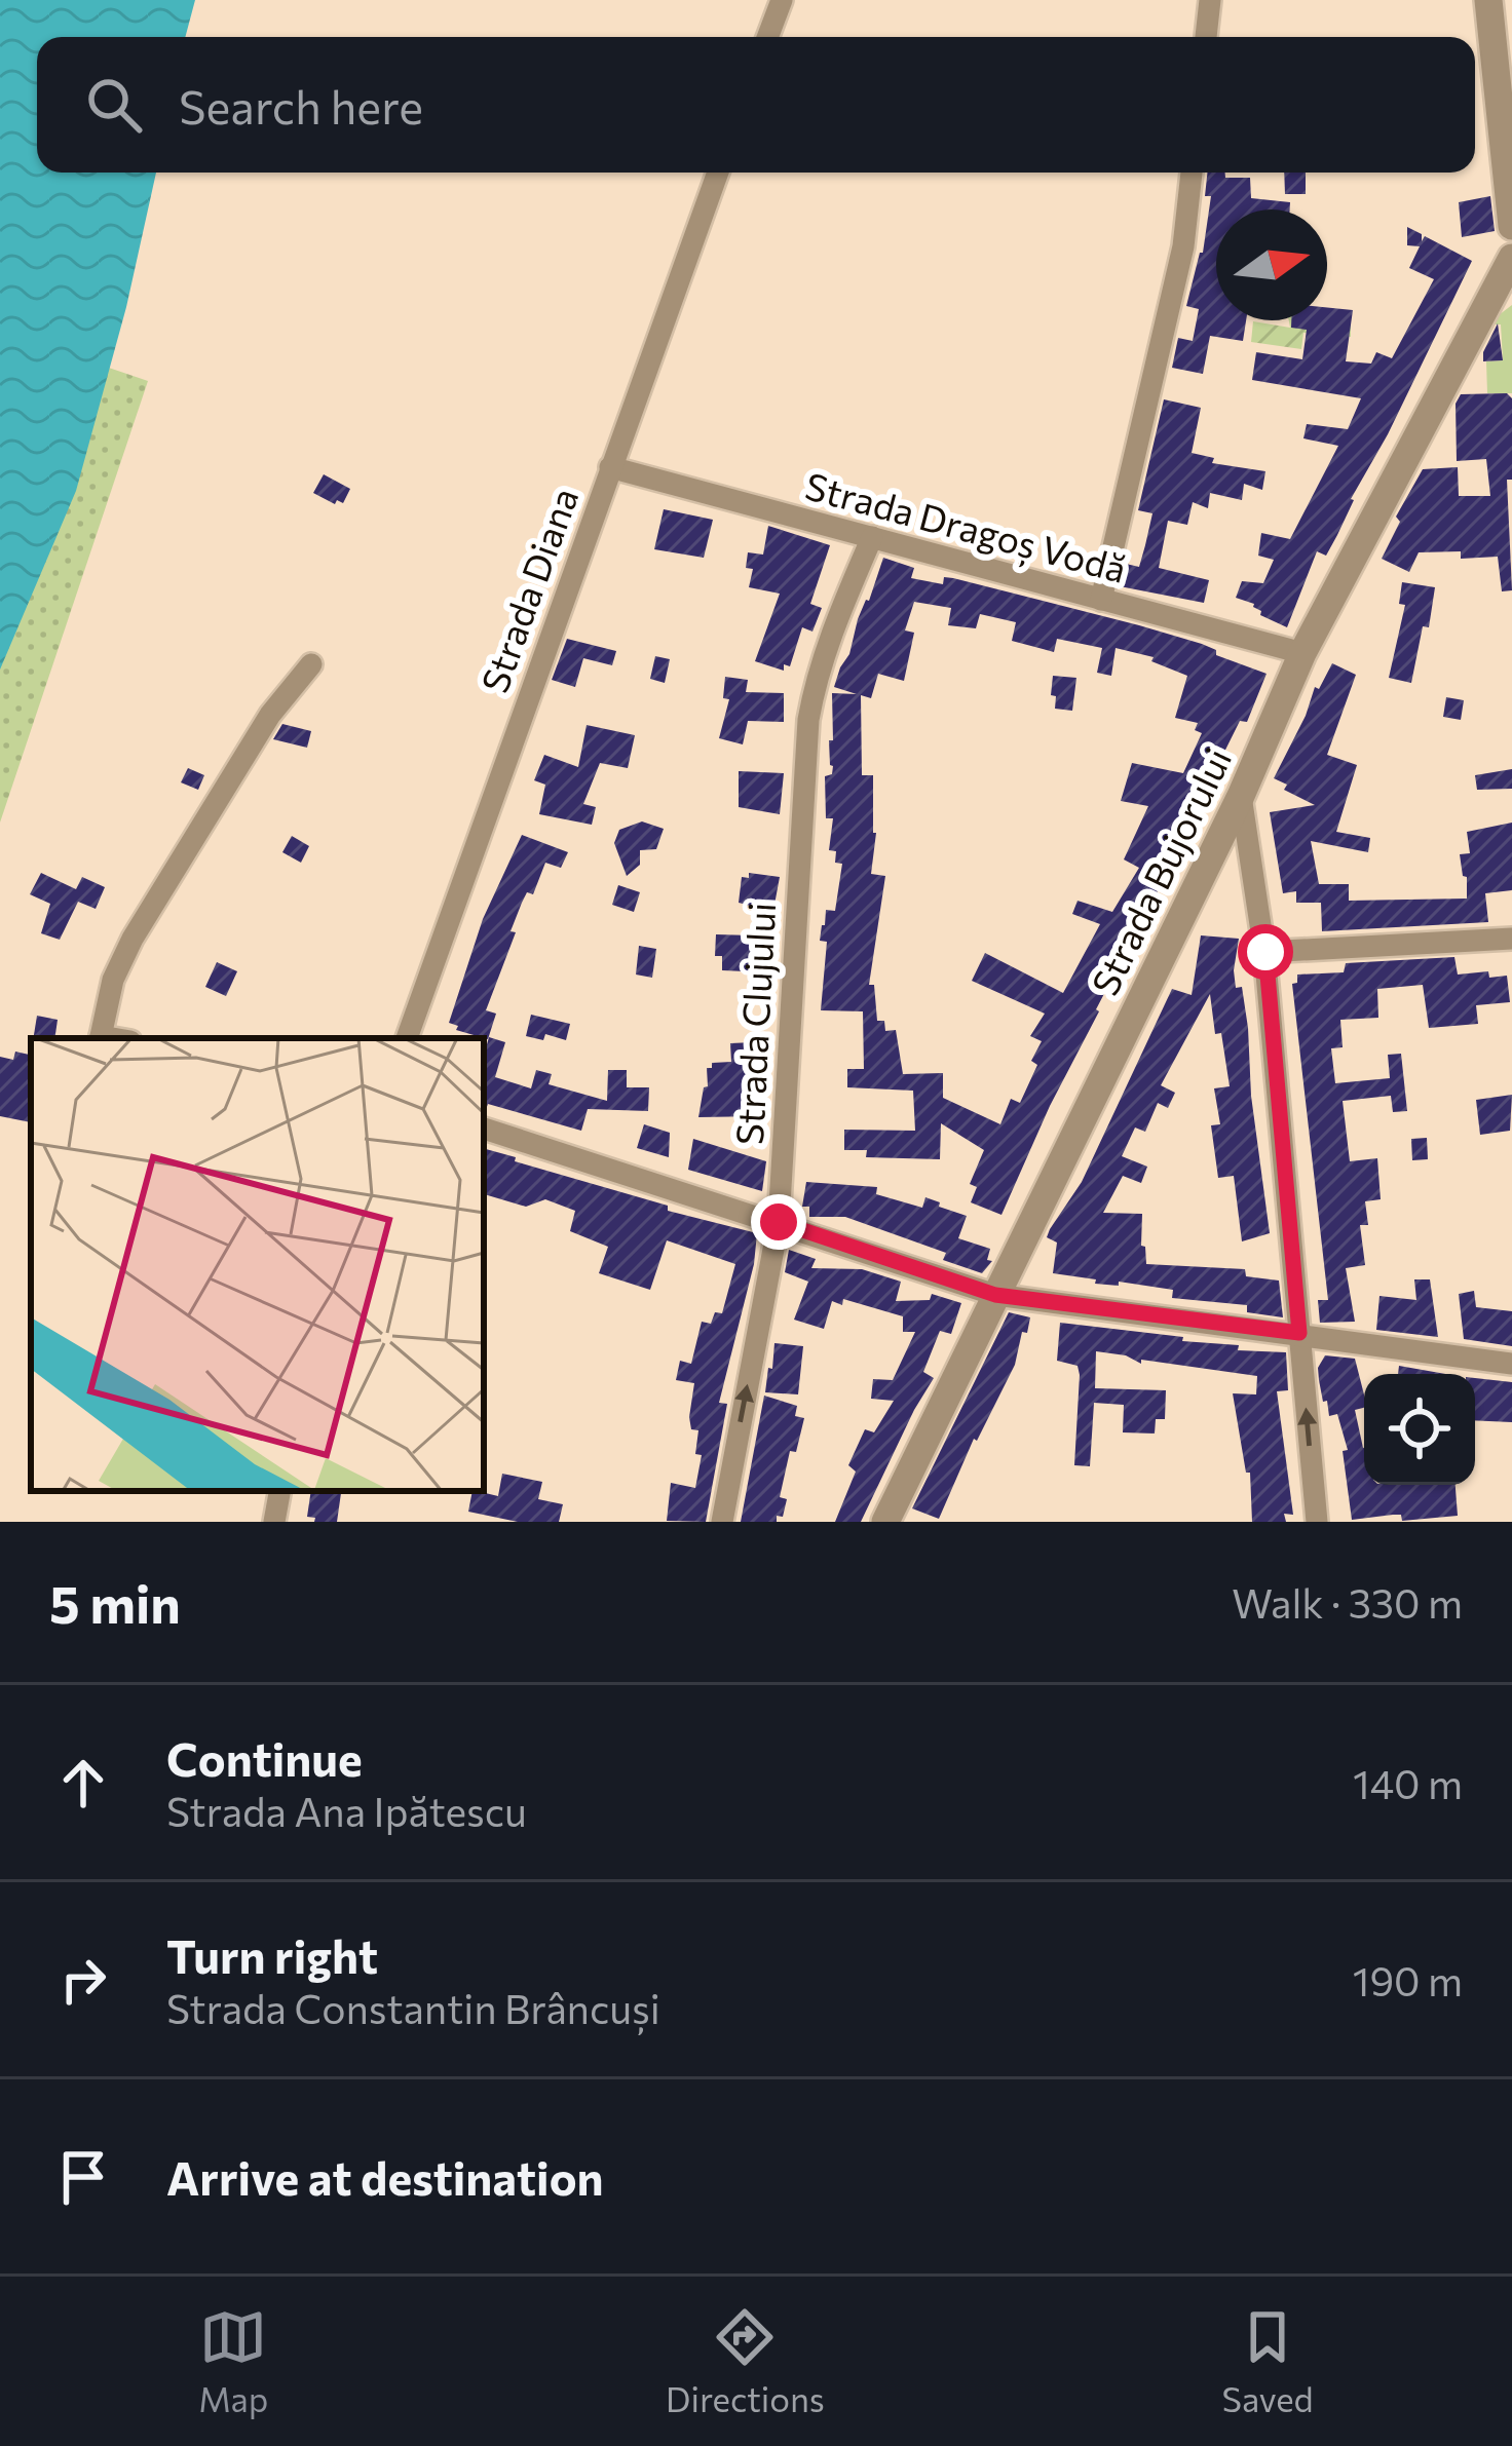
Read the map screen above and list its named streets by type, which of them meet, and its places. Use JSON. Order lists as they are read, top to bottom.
{
  "streets": {
    "street": [
      "Strada Dragoș Vodă",
      "Strada Diana",
      "Strada Bujorului",
      "Strada Clujului"
    ]
  },
  "crossings": [
    ["Strada Dragoș Vodă", "Strada Diana"],
    ["Strada Dragoș Vodă", "Strada Bujorului"],
    ["Strada Dragoș Vodă", "Strada Clujului"]
  ],
  "north": "right",
  "page": {
    "search": "Search here",
    "heading": ["5 min", "Walk · 330 m"],
    "list": [
      ["Continue", "Strada Ana Ipătescu", "140 m"],
      ["Turn right", "Strada Constantin Brâncuși", "190 m"],
      "Arrive at destination"
    ],
    "nav": ["Map", "Directions", "Saved"]
  }
}
